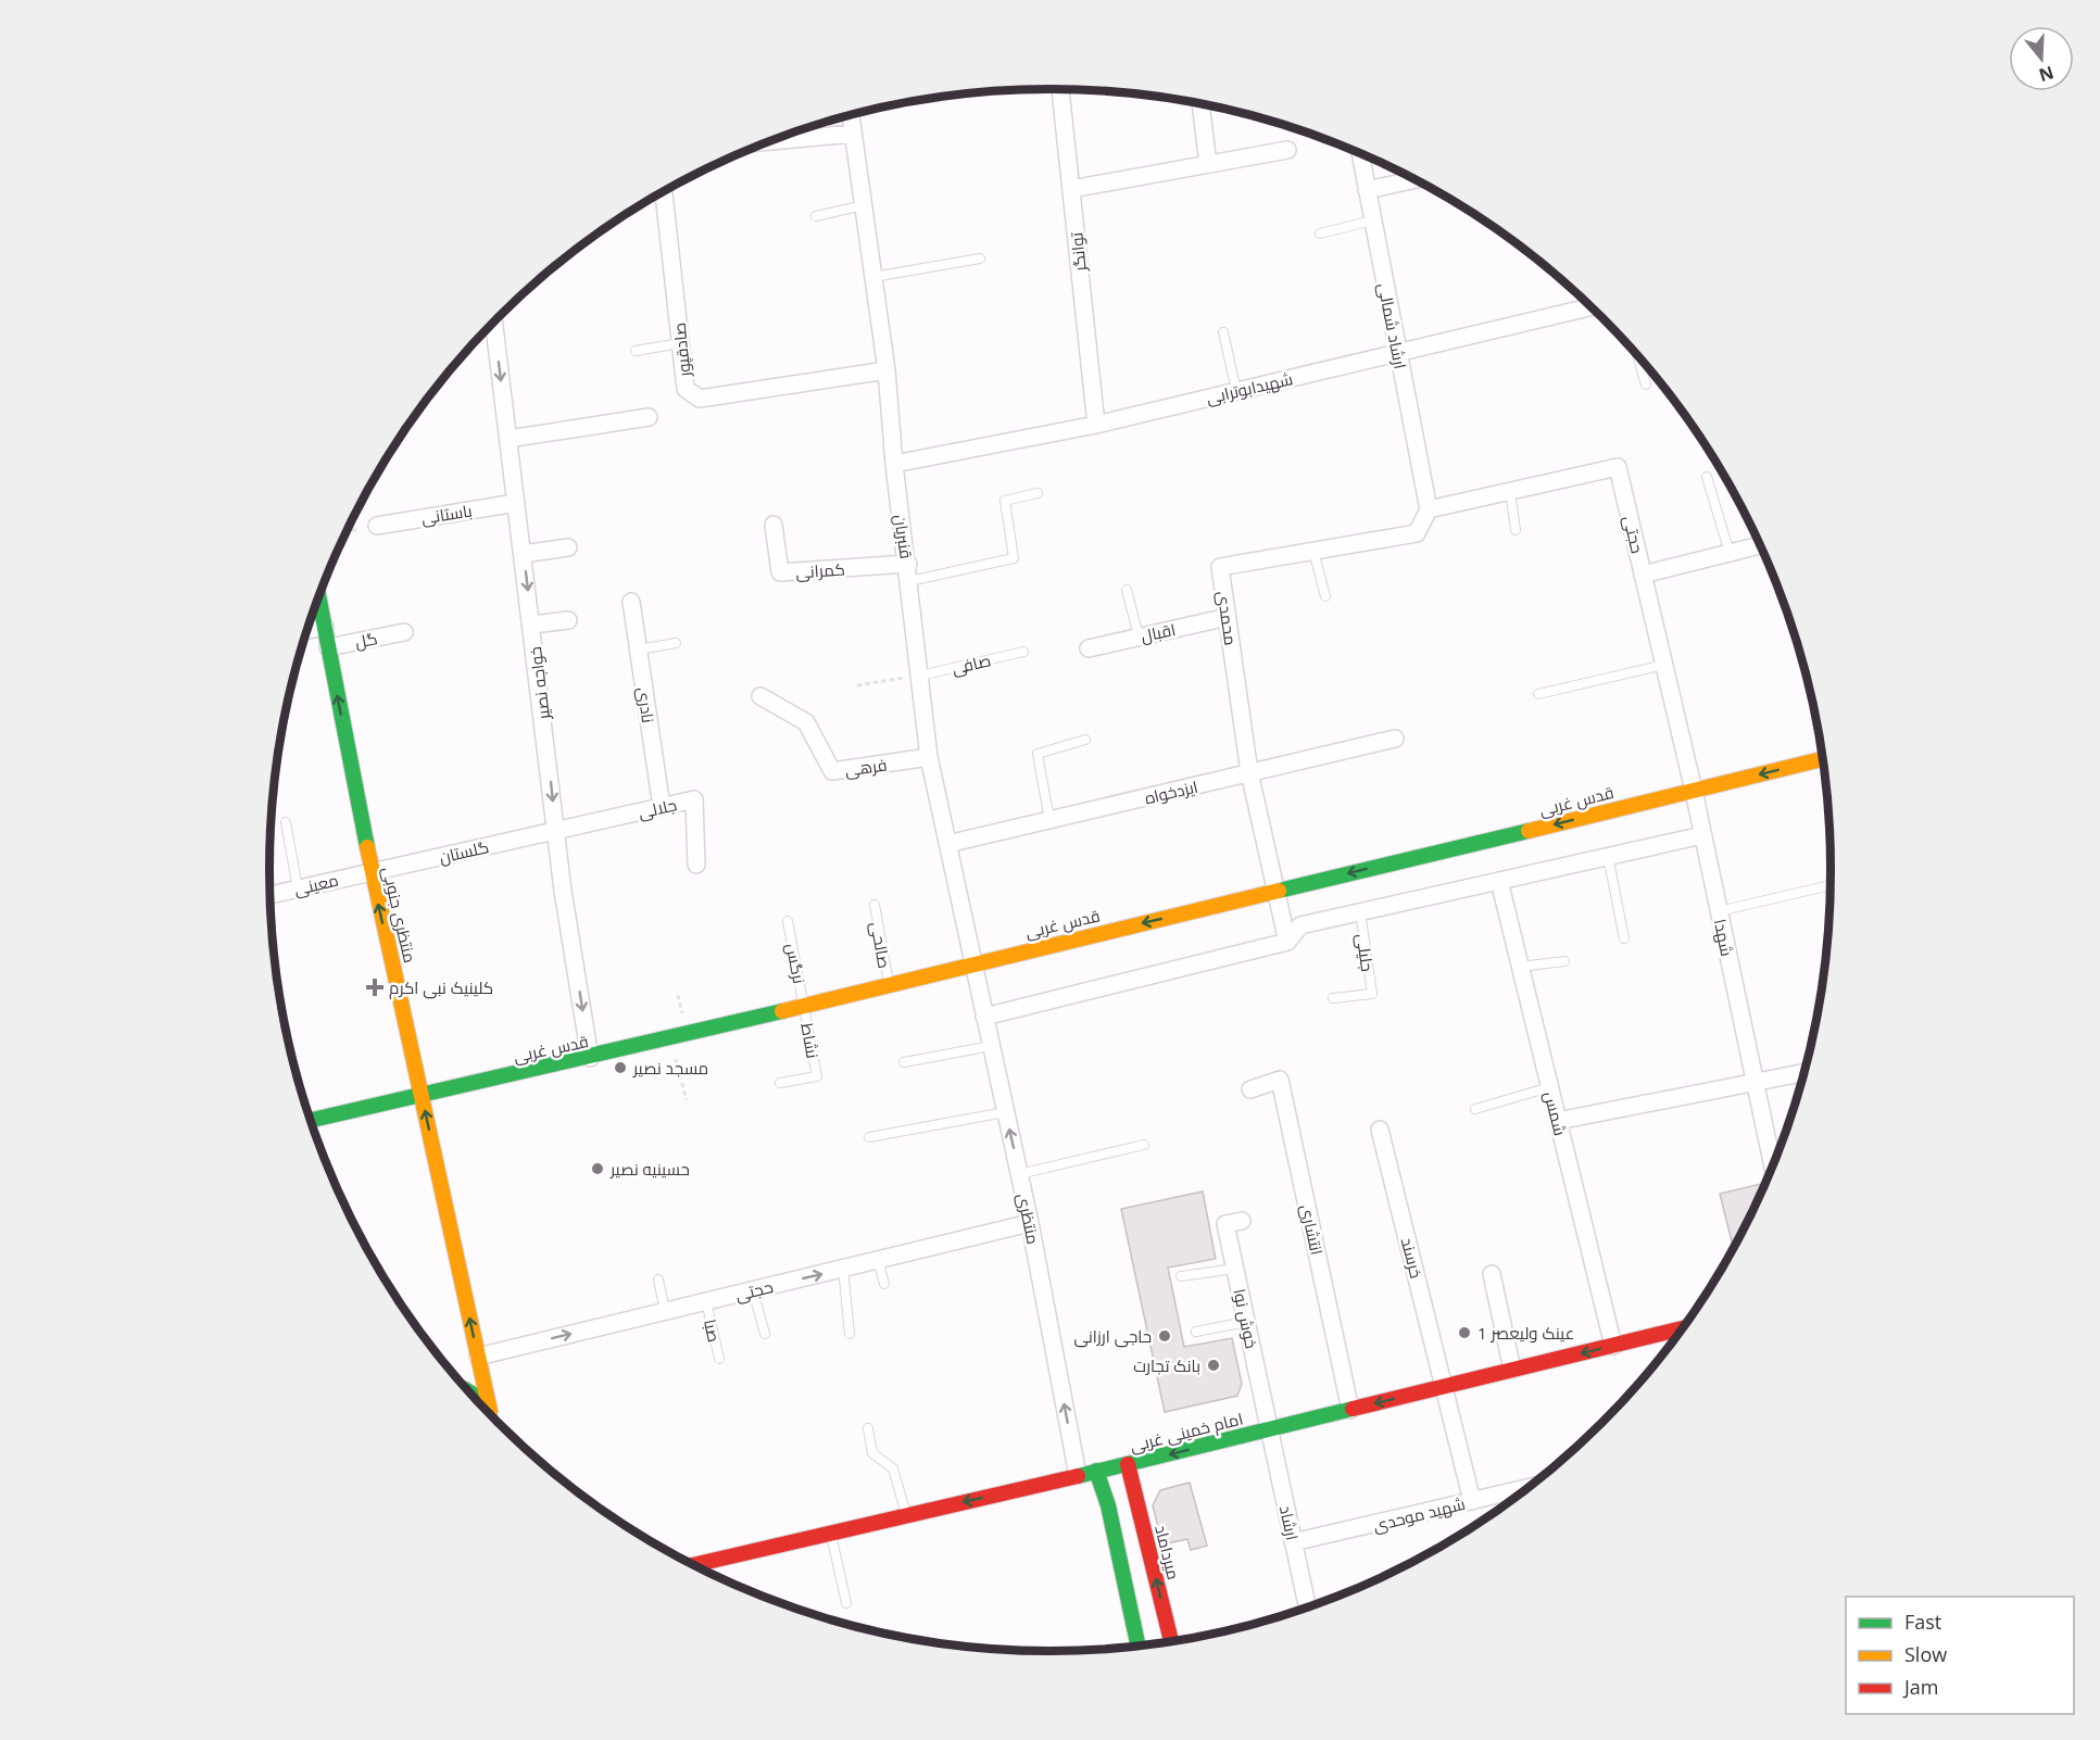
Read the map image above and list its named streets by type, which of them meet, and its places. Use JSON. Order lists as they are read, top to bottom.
{
  "streets": {
    "main road": [
      "قدس غربی",
      "منتظری جنوبی",
      "امام خمینی غربی",
      "میرداماد"
    ],
    "street": [
      "توانگر",
      "ارشاد شمالی",
      "صادقپور",
      "شهیدابوترابی",
      "باستانی",
      "حجتی",
      "قنبریان",
      "کمرانی",
      "محمدی",
      "اقبال",
      "گل",
      "خواجه نصیر",
      "نادری",
      "فرهی",
      "ایزدخواه",
      "جلالی",
      "گلستان",
      "معینی",
      "شهدا",
      "شمس",
      "منتظری",
      "انتشاری",
      "خرسند",
      "خوش نوا",
      "شهید موحدی",
      "ارشاد"
    ],
    "lane": [
      "صافی",
      "صالحی",
      "جلیلی",
      "نرگس",
      "نشاط",
      "صبا"
    ]
  },
  "crossings": [
    ["توانگر", "شهیدابوترابی"],
    ["ارشاد شمالی", "شهیدابوترابی"],
    ["ارشاد شمالی", "حجتی"],
    ["ارشاد شمالی", "محمدی"],
    ["صادقپور", "قنبریان"],
    ["شهیدابوترابی", "قنبریان"],
    ["باستانی", "خواجه نصیر"],
    ["حجتی", "محمدی"],
    ["حجتی", "قدس غربی"],
    ["حجتی", "منتظری جنوبی"],
    ["حجتی", "شهدا"],
    ["حجتی", "منتظری"],
    ["حجتی", "صبا"],
    ["قنبریان", "کمرانی"],
    ["قنبریان", "صافی"],
    ["قنبریان", "فرهی"],
    ["قنبریان", "ایزدخواه"],
    ["قنبریان", "قدس غربی"],
    ["قنبریان", "منتظری"],
    ["محمدی", "اقبال"],
    ["محمدی", "ایزدخواه"],
    ["محمدی", "قدس غربی"],
    ["گل", "منتظری جنوبی"],
    ["خواجه نصیر", "قدس غربی"],
    ["خواجه نصیر", "جلالی"],
    ["خواجه نصیر", "گلستان"],
    ["نادری", "جلالی"],
    ["قدس غربی", "منتظری جنوبی"],
    ["قدس غربی", "شهدا"],
    ["قدس غربی", "صالحی"],
    ["قدس غربی", "نرگس"],
    ["قدس غربی", "نشاط"],
    ["قدس غربی", "منتظری"],
    ["جلالی", "گلستان"],
    ["گلستان", "معینی"],
    ["گلستان", "منتظری جنوبی"],
    ["معینی", "منتظری جنوبی"],
    ["نرگس", "نشاط"],
    ["شمس", "امام خمینی غربی"],
    ["منتظری", "امام خمینی غربی"],
    ["انتشاری", "امام خمینی غربی"],
    ["خرسند", "امام خمینی غربی"],
    ["خرسند", "شهید موحدی"],
    ["خوش نوا", "امام خمینی غربی"],
    ["خوش نوا", "ارشاد"],
    ["امام خمینی غربی", "ارشاد"],
    ["امام خمینی غربی", "میرداماد"],
    ["شهید موحدی", "ارشاد"]
  ],
  "one_way": [
    "خواجه نصیر",
    "قدس غربی",
    "منتظری جنوبی",
    "منتظری",
    "امام خمینی غربی"
  ],
  "places": {
    "health": ["کلینیک نبی اکرم"],
    "other": [
      "مسجد نصیر",
      "حسینیه نصیر",
      "عینک ولیعصر 1",
      "حاجی ارزانی",
      "بانک تجارت"
    ]
  },
  "legend": ["Fast", "Slow", "Jam"],
  "north": "bottom"
}
